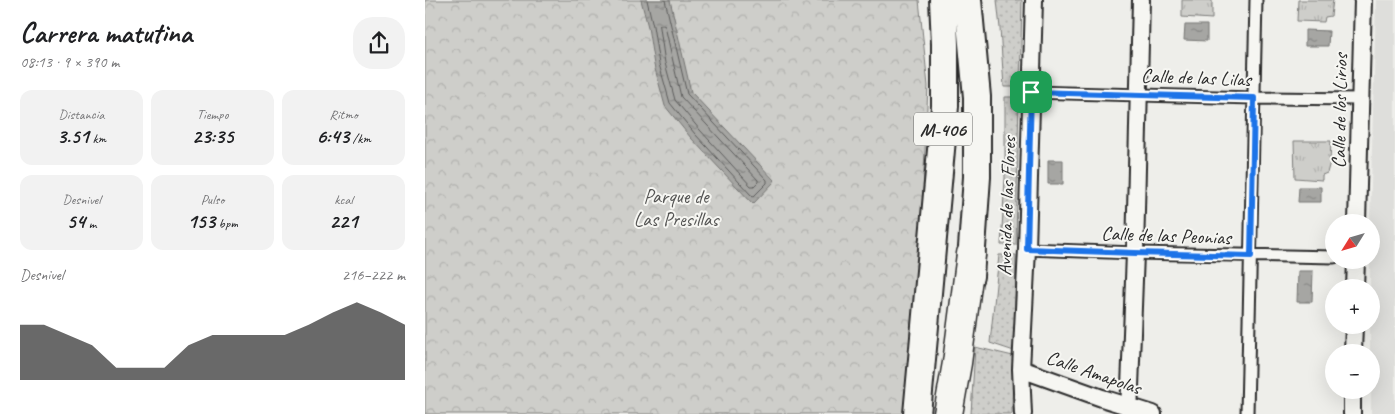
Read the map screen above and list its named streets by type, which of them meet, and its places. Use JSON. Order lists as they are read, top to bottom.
{
  "streets": {
    "highway": ["M-406"],
    "street": [
      "Calle de las Lilas",
      "Calle de los Lirios",
      "Avenida de las Flores",
      "Calle de las Peonias",
      "Calle Amapolas"
    ]
  },
  "crossings": [
    ["Calle de las Lilas", "Calle de los Lirios"],
    ["Calle de las Lilas", "Avenida de las Flores"],
    ["Avenida de las Flores", "Calle de las Peonias"],
    ["Avenida de las Flores", "Calle Amapolas"]
  ],
  "parks": ["Parque de Las Presillas"],
  "north": "bottom left",
  "page": {
    "heading": ["Carrera matutina", "08:13 · 9 × 390 m"],
    "stats": [
      ["Distancia", "3.51 km"],
      ["Tiempo", "23:35"],
      ["Ritmo", "6:43 /km"],
      ["Desnivel", "54 m"],
      ["Pulso", "153 bpm"],
      ["kcal", "221"]
    ],
    "map_buttons": ["+", "−"],
    "chart": ["Desnivel", "216–222 m"]
  }
}
